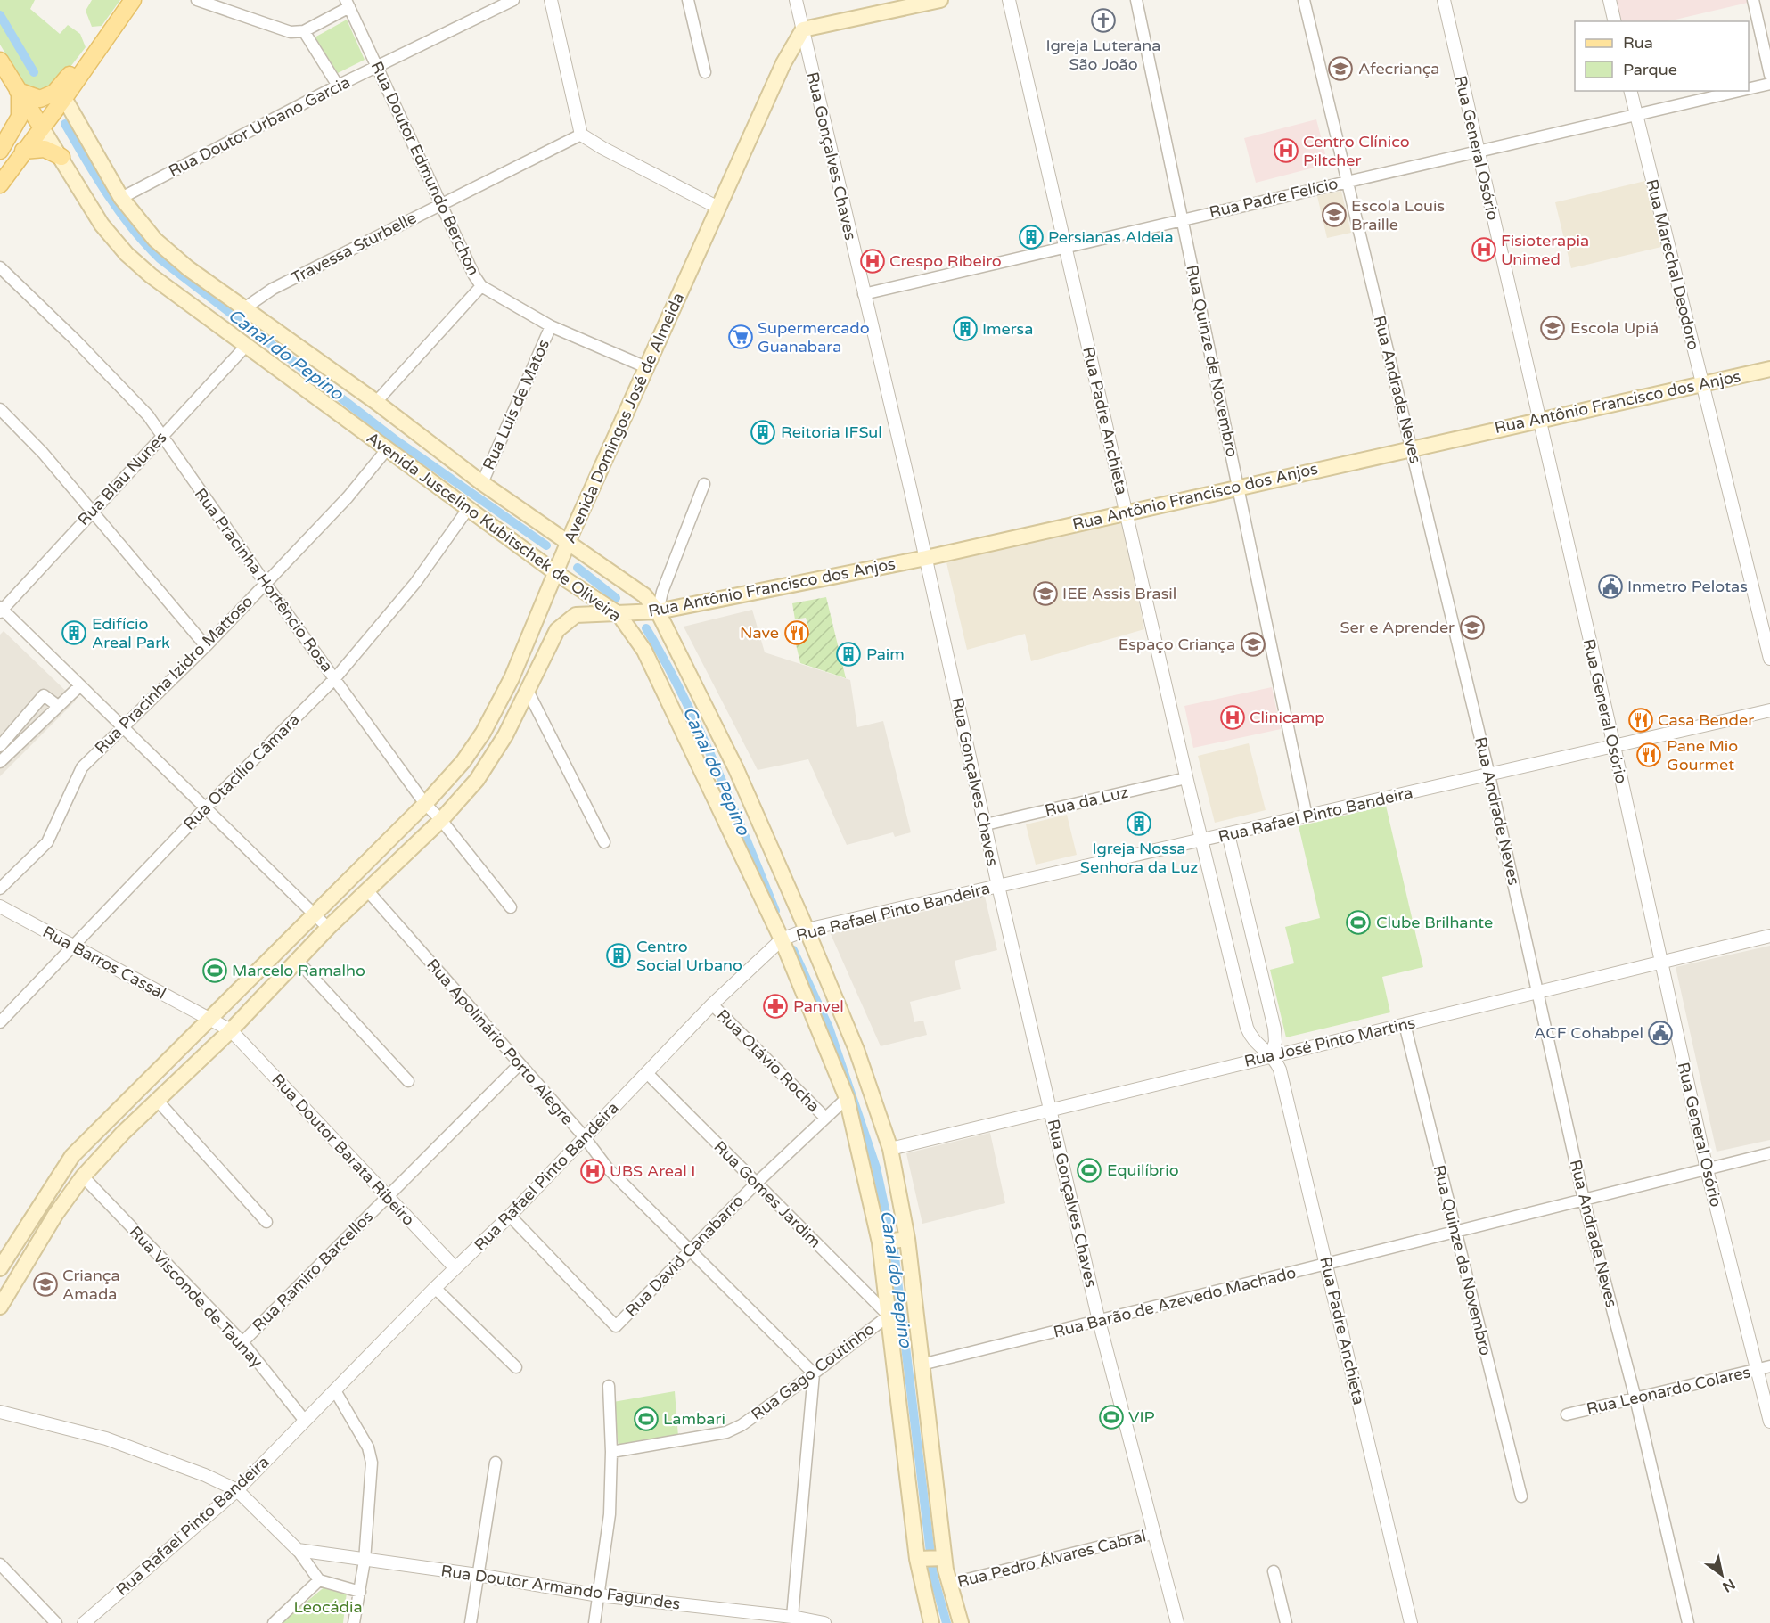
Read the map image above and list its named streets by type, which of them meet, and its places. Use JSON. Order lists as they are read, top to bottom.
{
  "streets": {
    "main road": ["Rua Antônio Francisco dos Anjos", "Avenida Domingos José de Almeida", "Avenida Juscelino Kubitschek de Oliveira"],
    "street": [
      "Rua Doutor Urbano Garcia",
      "Rua General Osório",
      "Rua Gonçalves Chaves",
      "Rua Doutor Edmundo Berchon",
      "Rua Padre Felício",
      "Travessa Sturbelle",
      "Rua Marechal Deodoro",
      "Rua Quinze de Novembro",
      "Rua Andrade Neves",
      "Rua Luís de Matos",
      "Rua Padre Anchieta",
      "Rua Blau Nunes",
      "Rua Pracinha Hortêncio Rosa",
      "Rua Pracinha Izidro Mattoso",
      "Rua Otacílio Câmara",
      "Rua da Luz",
      "Rua Rafael Pinto Bandeira",
      "Rua Barros Cassal",
      "Rua Apolinário Porto Alegre",
      "Rua José Pinto Martins",
      "Rua Otávio Rocha",
      "Rua Doutor Barata Ribeiro",
      "Rua Gomes Jardim",
      "Rua David Canabarro",
      "Rua Ramiro Barcellos",
      "Rua Visconde de Taunay",
      "Rua Barão de Azevedo Machado",
      "Rua Gago Coutinho",
      "Rua Leonardo Colares",
      "Rua Pedro Álvares Cabral",
      "Rua Doutor Armando Fagundes"
    ]
  },
  "crossings": [
    ["Rua Doutor Urbano Garcia", "Rua Doutor Edmundo Berchon"],
    ["Rua Doutor Urbano Garcia", "Avenida Juscelino Kubitschek de Oliveira"],
    ["Rua General Osório", "Rua Padre Felício"],
    ["Rua General Osório", "Rua Antônio Francisco dos Anjos"],
    ["Rua General Osório", "Rua Rafael Pinto Bandeira"],
    ["Rua General Osório", "Rua José Pinto Martins"],
    ["Rua General Osório", "Rua Barão de Azevedo Machado"],
    ["Rua General Osório", "Rua Leonardo Colares"],
    ["Rua Gonçalves Chaves", "Rua Padre Felício"],
    ["Rua Gonçalves Chaves", "Rua Antônio Francisco dos Anjos"],
    ["Rua Gonçalves Chaves", "Avenida Domingos José de Almeida"],
    ["Rua Gonçalves Chaves", "Rua da Luz"],
    ["Rua Gonçalves Chaves", "Rua Rafael Pinto Bandeira"],
    ["Rua Gonçalves Chaves", "Rua José Pinto Martins"],
    ["Rua Gonçalves Chaves", "Rua Barão de Azevedo Machado"],
    ["Rua Gonçalves Chaves", "Rua Pedro Álvares Cabral"],
    ["Rua Doutor Edmundo Berchon", "Travessa Sturbelle"],
    ["Rua Doutor Edmundo Berchon", "Rua Luís de Matos"],
    ["Rua Doutor Edmundo Berchon", "Avenida Domingos José de Almeida"],
    ["Rua Padre Felício", "Rua Marechal Deodoro"],
    ["Rua Padre Felício", "Rua Quinze de Novembro"],
    ["Rua Padre Felício", "Rua Andrade Neves"],
    ["Rua Padre Felício", "Rua Padre Anchieta"],
    ["Travessa Sturbelle", "Avenida Juscelino Kubitschek de Oliveira"],
    ["Rua Marechal Deodoro", "Rua Antônio Francisco dos Anjos"],
    ["Rua Quinze de Novembro", "Rua Antônio Francisco dos Anjos"],
    ["Rua Quinze de Novembro", "Rua Rafael Pinto Bandeira"],
    ["Rua Quinze de Novembro", "Rua José Pinto Martins"],
    ["Rua Quinze de Novembro", "Rua Barão de Azevedo Machado"],
    ["Rua Andrade Neves", "Rua Antônio Francisco dos Anjos"],
    ["Rua Andrade Neves", "Rua Rafael Pinto Bandeira"],
    ["Rua Andrade Neves", "Rua José Pinto Martins"],
    ["Rua Andrade Neves", "Rua Barão de Azevedo Machado"],
    ["Rua Andrade Neves", "Rua Leonardo Colares"],
    ["Rua Antônio Francisco dos Anjos", "Rua Padre Anchieta"],
    ["Rua Antônio Francisco dos Anjos", "Avenida Juscelino Kubitschek de Oliveira"],
    ["Rua Luís de Matos", "Avenida Juscelino Kubitschek de Oliveira"],
    ["Avenida Domingos José de Almeida", "Avenida Juscelino Kubitschek de Oliveira"],
    ["Avenida Domingos José de Almeida", "Rua Pracinha Hortêncio Rosa"],
    ["Avenida Domingos José de Almeida", "Rua Barros Cassal"],
    ["Rua Padre Anchieta", "Rua da Luz"],
    ["Rua Padre Anchieta", "Rua Rafael Pinto Bandeira"],
    ["Rua Padre Anchieta", "Rua José Pinto Martins"],
    ["Rua Padre Anchieta", "Rua Barão de Azevedo Machado"],
    ["Rua Blau Nunes", "Avenida Juscelino Kubitschek de Oliveira"],
    ["Rua Blau Nunes", "Rua Pracinha Hortêncio Rosa"],
    ["Avenida Juscelino Kubitschek de Oliveira", "Rua Pracinha Izidro Mattoso"],
    ["Avenida Juscelino Kubitschek de Oliveira", "Rua Otacílio Câmara"],
    ["Avenida Juscelino Kubitschek de Oliveira", "Rua Rafael Pinto Bandeira"],
    ["Avenida Juscelino Kubitschek de Oliveira", "Rua José Pinto Martins"],
    ["Avenida Juscelino Kubitschek de Oliveira", "Rua Gomes Jardim"],
    ["Avenida Juscelino Kubitschek de Oliveira", "Rua David Canabarro"],
    ["Avenida Juscelino Kubitschek de Oliveira", "Rua Barão de Azevedo Machado"],
    ["Avenida Juscelino Kubitschek de Oliveira", "Rua Gago Coutinho"],
    ["Avenida Juscelino Kubitschek de Oliveira", "Rua Pedro Álvares Cabral"],
    ["Rua Pracinha Hortêncio Rosa", "Rua Pracinha Izidro Mattoso"],
    ["Rua Pracinha Hortêncio Rosa", "Rua Otacílio Câmara"],
    ["Rua Otacílio Câmara", "Rua Barros Cassal"],
    ["Rua Rafael Pinto Bandeira", "Rua Apolinário Porto Alegre"],
    ["Rua Rafael Pinto Bandeira", "Rua Otávio Rocha"],
    ["Rua Rafael Pinto Bandeira", "Rua Doutor Barata Ribeiro"],
    ["Rua Rafael Pinto Bandeira", "Rua Gomes Jardim"],
    ["Rua Rafael Pinto Bandeira", "Rua David Canabarro"],
    ["Rua Rafael Pinto Bandeira", "Rua Visconde de Taunay"],
    ["Rua Barros Cassal", "Rua Doutor Barata Ribeiro"],
    ["Rua Apolinário Porto Alegre", "Rua David Canabarro"],
    ["Rua Apolinário Porto Alegre", "Rua Ramiro Barcellos"],
    ["Rua Apolinário Porto Alegre", "Rua Gago Coutinho"],
    ["Rua Otávio Rocha", "Rua David Canabarro"],
    ["Rua Doutor Barata Ribeiro", "Rua Ramiro Barcellos"],
    ["Rua Gomes Jardim", "Rua David Canabarro"],
    ["Rua Gomes Jardim", "Rua Gago Coutinho"],
    ["Rua Ramiro Barcellos", "Rua Visconde de Taunay"]
  ],
  "water": ["Canal do Pepino"],
  "parks": ["Leocádia"],
  "places": {
    "church": ["Igreja Luterana São João"],
    "school or university": [
      "Afecriança",
      "Escola Louis Braille",
      "Escola Upiá",
      "IEE Assis Brasil",
      "Ser e Aprender",
      "Espaço Criança",
      "Criança Amada"
    ],
    "hospital": [
      "Centro Clínico Piltcher",
      "Fisioterapia Unimed",
      "Crespo Ribeiro",
      "Clinicamp",
      "UBS Areal I"
    ],
    "building": [
      "Persianas Aldeia",
      "Imersa",
      "Reitoria IFSul",
      "Edifício Areal Park",
      "Paim",
      "Igreja Nossa Senhora da Luz",
      "Centro Social Urbano"
    ],
    "supermarket": ["Supermercado Guanabara"],
    "public building": ["Inmetro Pelotas", "ACF Cohabpel"],
    "restaurant": ["Nave", "Casa Bender", "Pane Mio Gourmet"],
    "sports": [
      "Clube Brilhante",
      "Marcelo Ramalho",
      "Equilíbrio",
      "VIP",
      "Lambari"
    ],
    "pharmacy": ["Panvel"]
  },
  "legend": ["Rua", "Parque"],
  "north": "bottom right"
}
